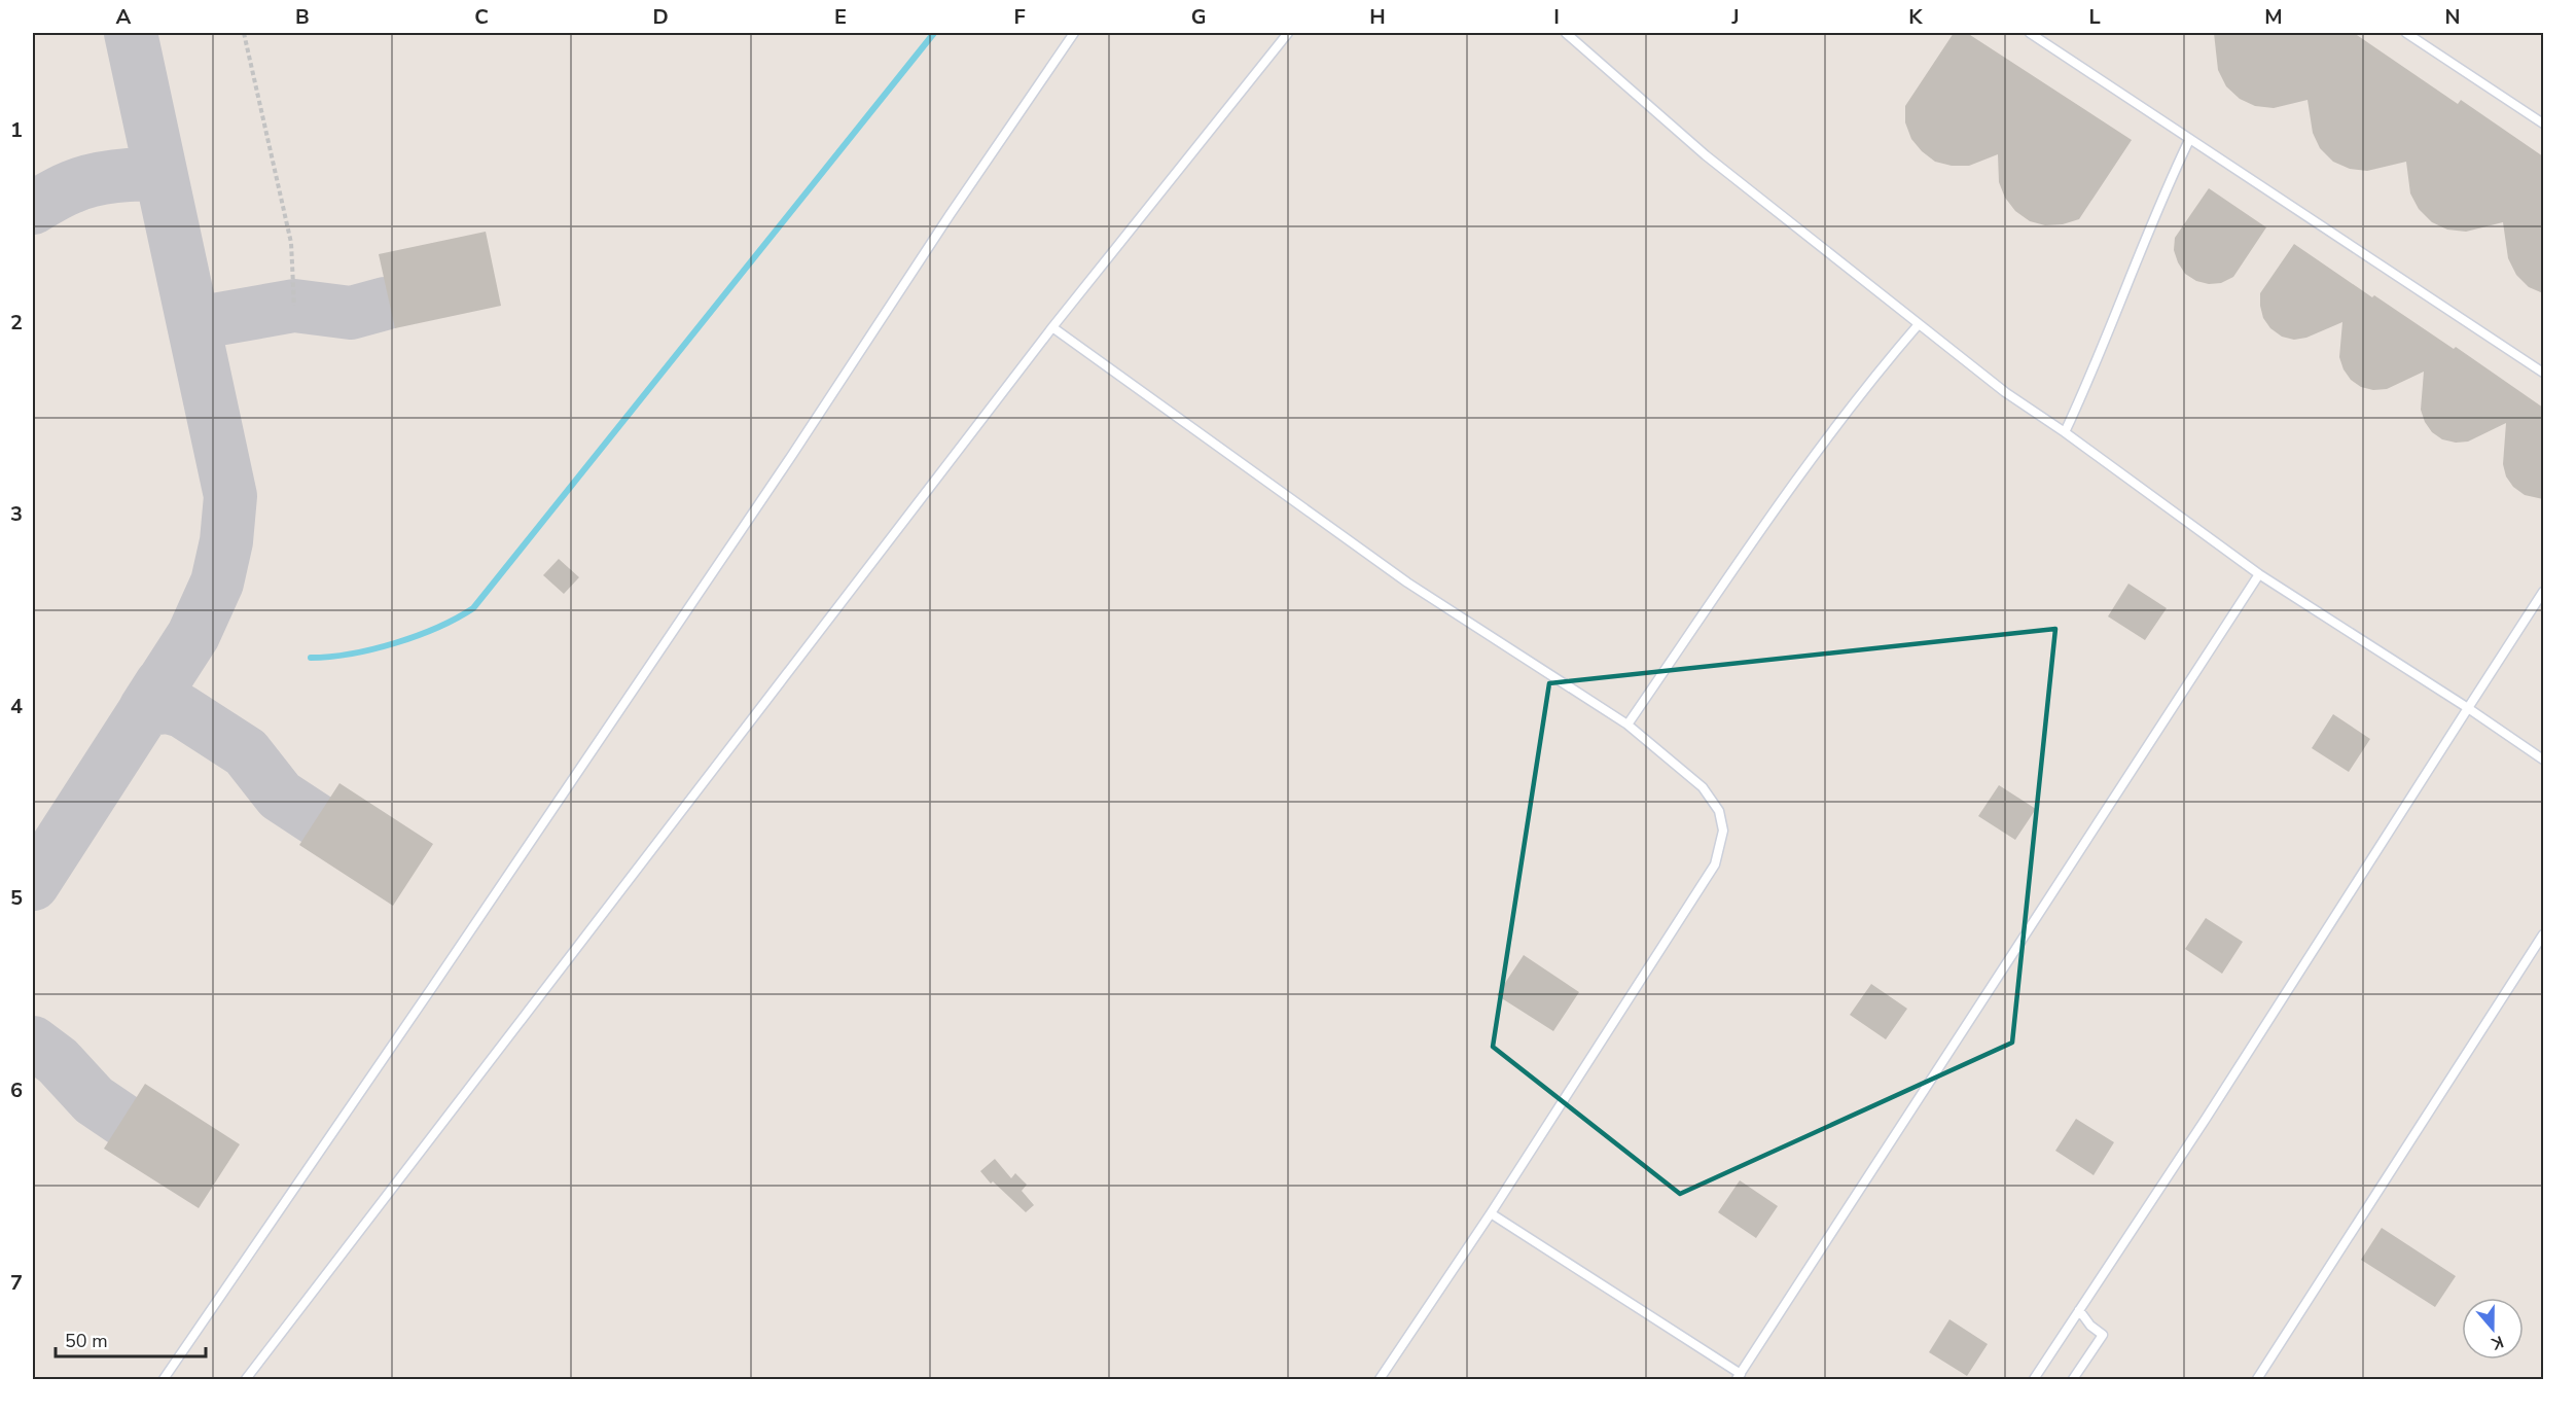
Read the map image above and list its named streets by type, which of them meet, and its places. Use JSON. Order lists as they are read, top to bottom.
{
  "scale_bar": "50 m",
  "north": "bottom",
  "grid": {
    "columns": [
      "A",
      "B",
      "C",
      "D",
      "E",
      "F",
      "G",
      "H",
      "I",
      "J",
      "K",
      "L",
      "M",
      "N"
    ],
    "rows": [
      "1",
      "2",
      "3",
      "4",
      "5",
      "6",
      "7"
    ]
  }
}
